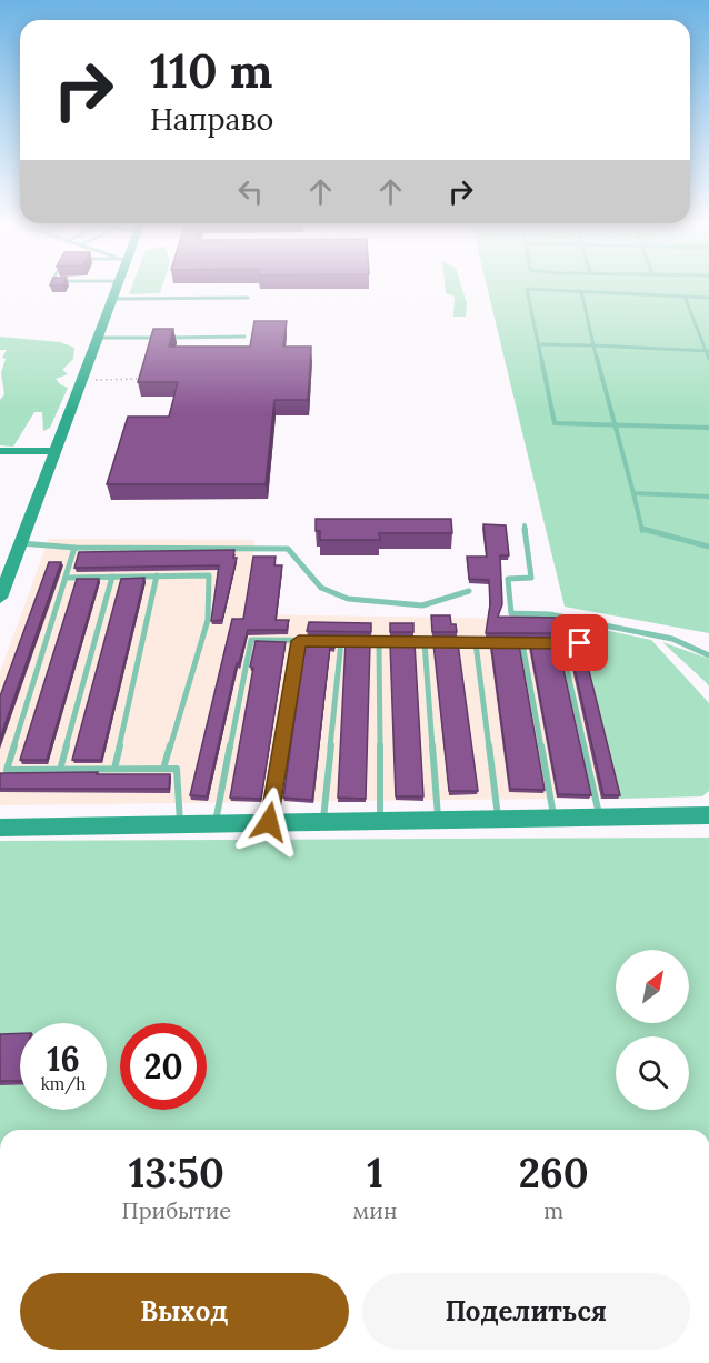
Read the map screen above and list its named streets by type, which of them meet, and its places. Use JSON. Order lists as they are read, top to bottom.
{
  "north": "top right",
  "page": {
    "turn": ["110 m", "Направо"],
    "speed": "16 km/h",
    "limit": "20",
    "eta": [
      "13:50",
      "Прибытие",
      "1",
      "мин",
      "260",
      "m"
    ],
    "buttons": ["Выход", "Поделиться"]
  }
}
